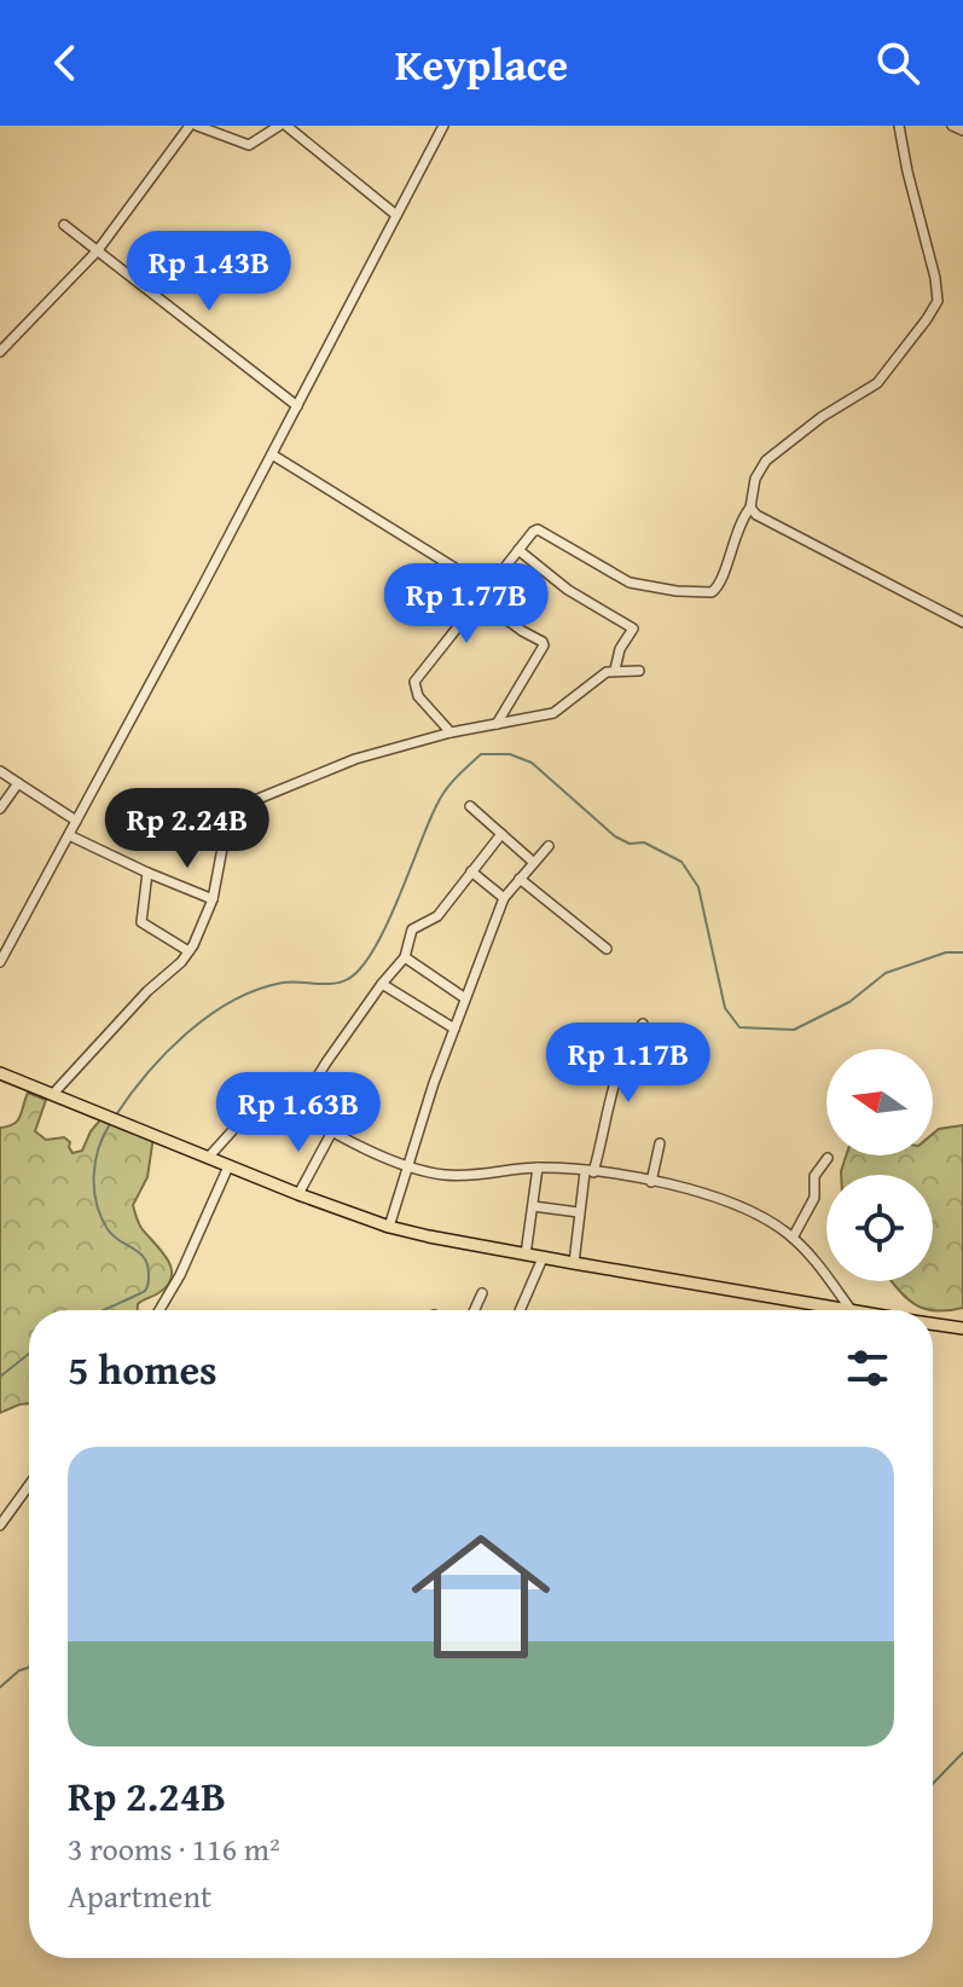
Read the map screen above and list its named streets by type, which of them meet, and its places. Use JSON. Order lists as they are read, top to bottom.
{
  "north": "left",
  "page": {
    "header": "Keyplace",
    "price": [
      "Rp 1.43B",
      "Rp 1.77B",
      "Rp 2.24B",
      "Rp 1.17B",
      "Rp 1.63B"
    ],
    "heading": "5 homes",
    "list": [
      {
        "name": "Rp 2.24B",
        "note": "3 rooms · 116 m² · Apartment"
      }
    ]
  }
}
